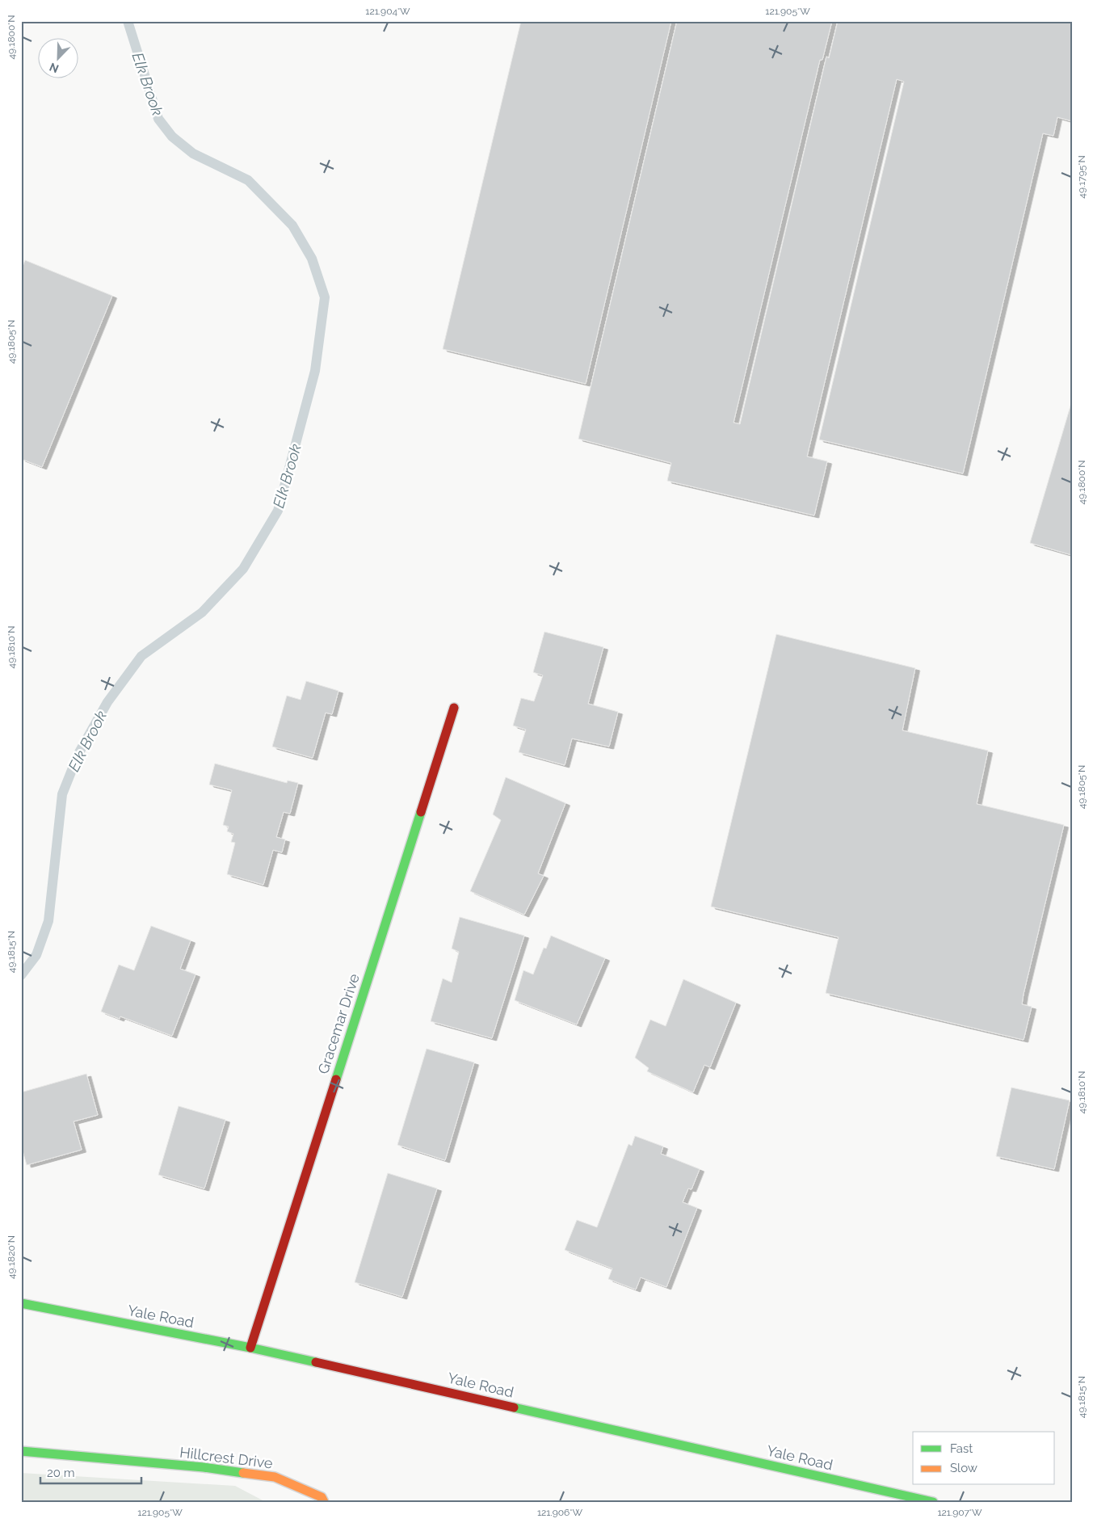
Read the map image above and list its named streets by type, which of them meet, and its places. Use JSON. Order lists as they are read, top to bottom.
{
  "streets": {
    "street": ["Gracemar Drive", "Yale Road", "Hillcrest Drive"]
  },
  "crossings": [
    ["Gracemar Drive", "Yale Road"]
  ],
  "water": ["Elk Brook"],
  "legend": ["Fast", "Slow"],
  "scale_bar": "20 m",
  "north": "bottom left",
  "coordinates": [
    "121.904°W",
    "121.905°W",
    "49.1800°N",
    "49.1795°N",
    "49.1805°N",
    "49.1810°N",
    "49.1815°N",
    "49.1820°N",
    "121.906°W",
    "121.907°W"
  ]
}
